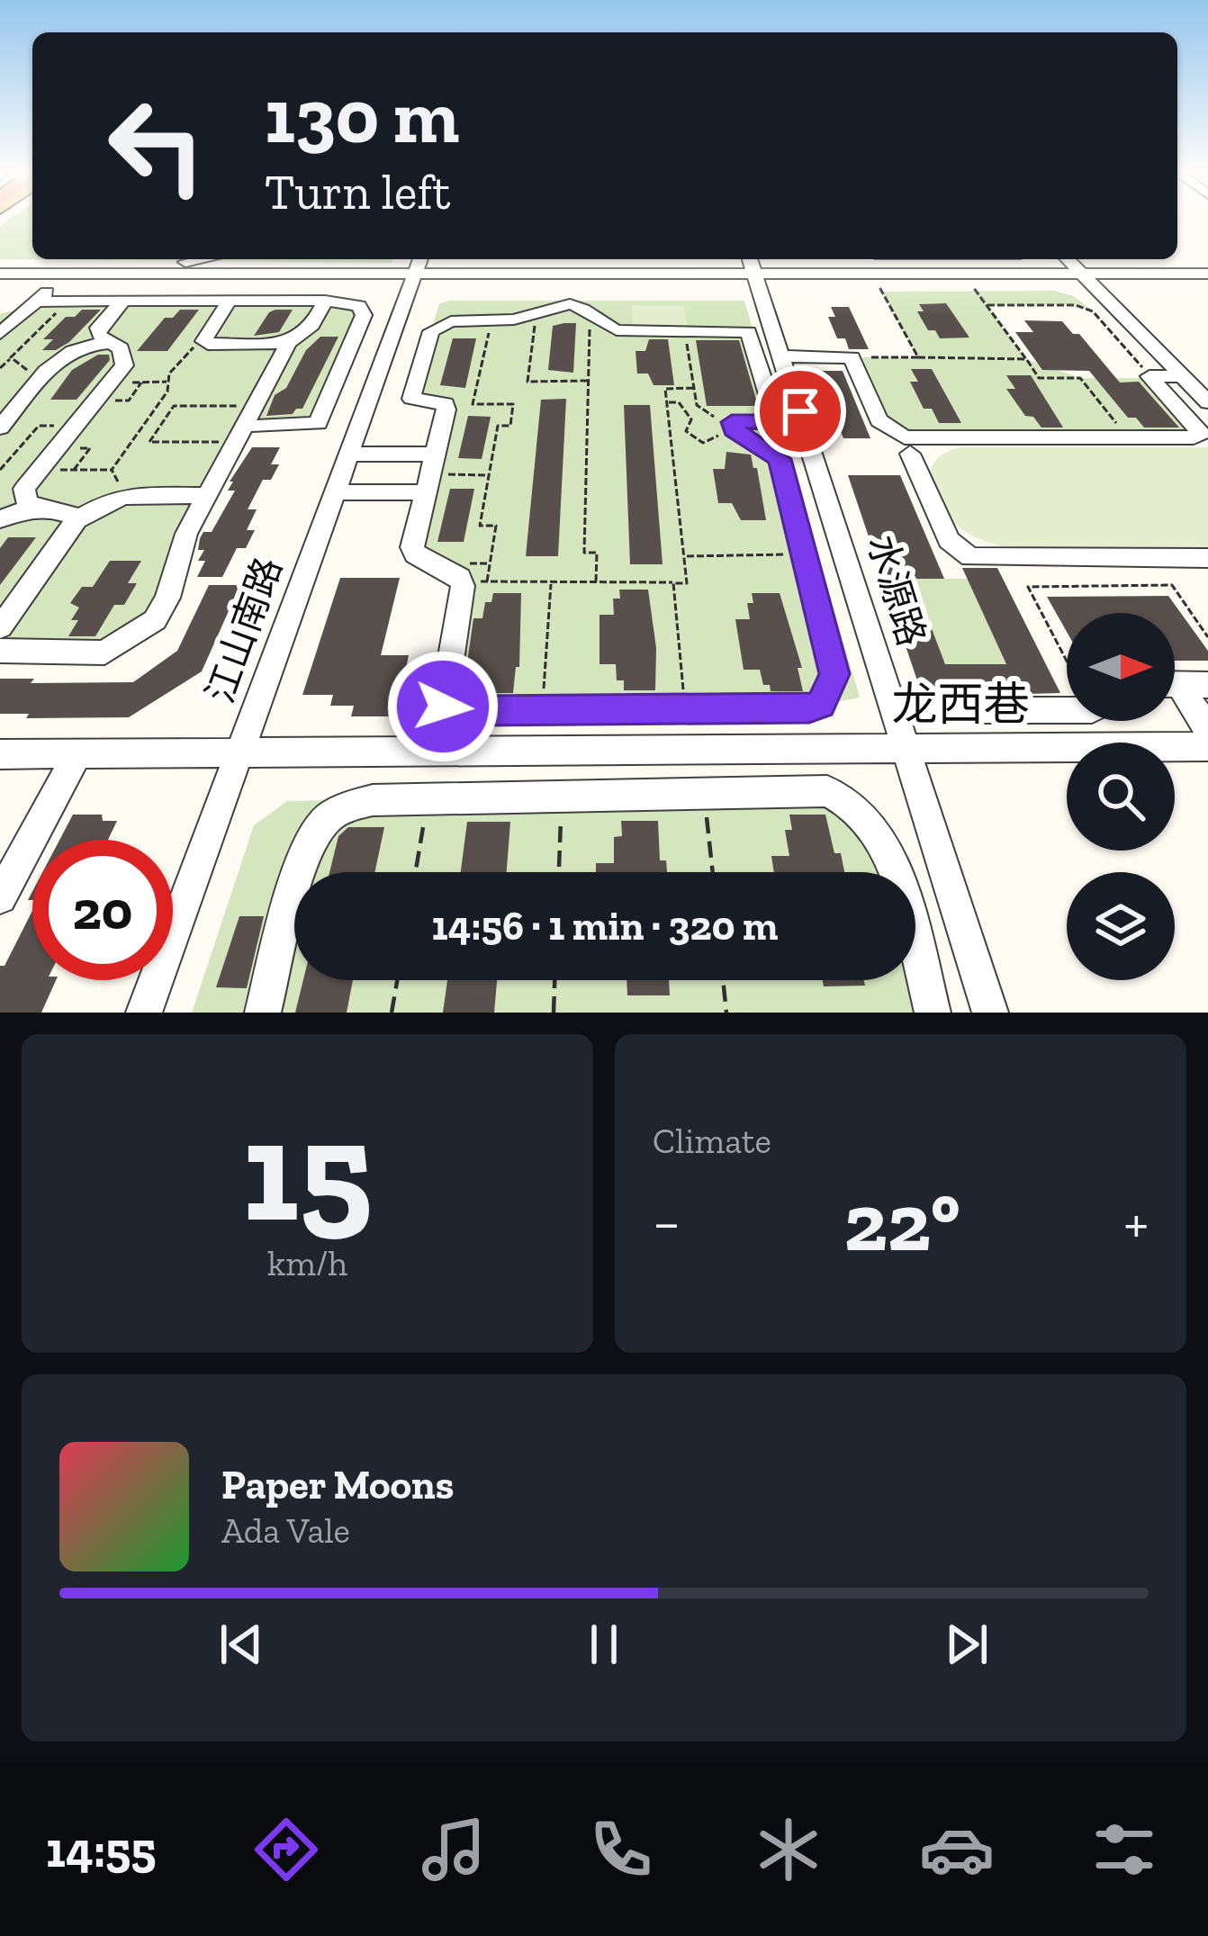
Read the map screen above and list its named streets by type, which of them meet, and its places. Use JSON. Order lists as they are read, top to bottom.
{
  "streets": {
    "street": ["水源路", "江山南路", "龙西巷"]
  },
  "crossings": [
    ["水源路", "龙西巷"],
    ["江山南路", "龙西巷"]
  ],
  "north": "right",
  "page": {
    "turn": ["130 m", "Turn left"],
    "limit": "20",
    "trip": "14:56 · 1 min · 320 m",
    "tile": [
      ["15", "km/h"],
      "Climate"
    ],
    "heat": ["−", "22°", "+"],
    "song": ["Paper Moons", "Ada Vale"],
    "tabs": "14:55"
  }
}
